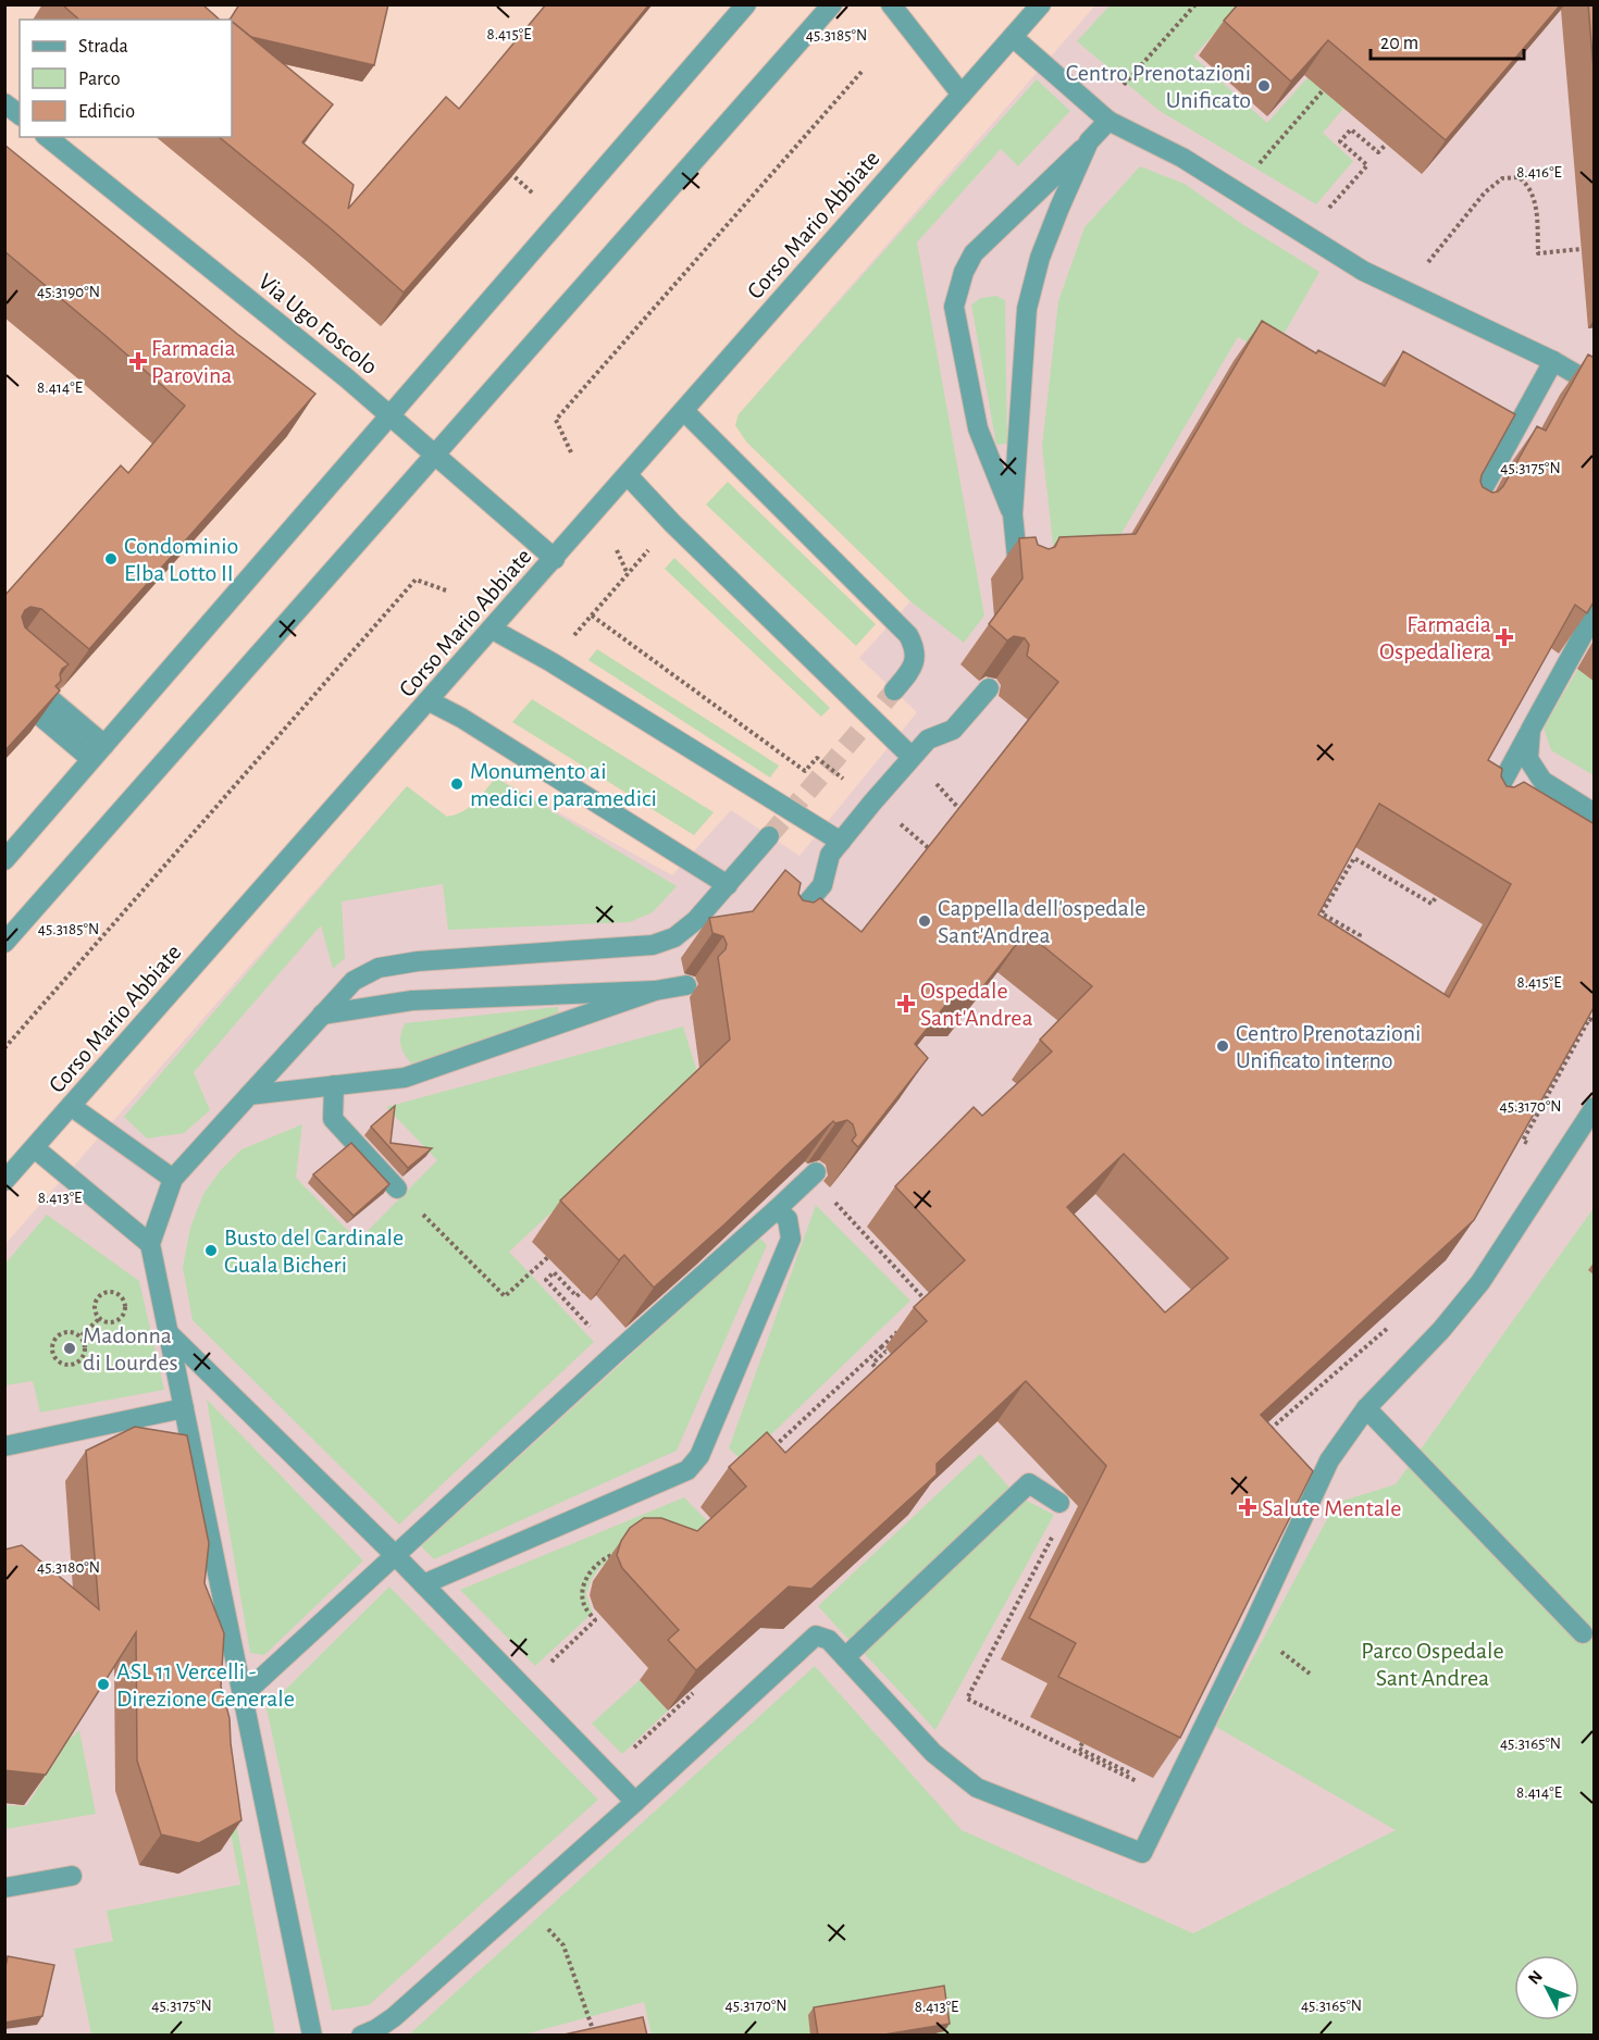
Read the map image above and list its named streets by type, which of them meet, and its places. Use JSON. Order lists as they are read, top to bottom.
{
  "streets": {
    "street": ["Corso Mario Abbiate", "Via Ugo Foscolo"]
  },
  "crossings": [
    ["Corso Mario Abbiate", "Via Ugo Foscolo"]
  ],
  "parks": ["Parco Ospedale Sant Andrea"],
  "places": {
    "other": [
      "Centro Prenotazioni Unificato",
      "Condominio Elba Lotto II",
      "Monumento ai medici e paramedici",
      "Cappella dell'ospedale Sant'Andrea",
      "Centro Prenotazioni Unificato interno",
      "Busto del Cardinale Guala Bicheri",
      "Madonna di Lourdes",
      "ASL 11 Vercelli - Direzione Generale"
    ],
    "health": [
      "Farmacia Parovina",
      "Farmacia Ospedaliera",
      "Ospedale Sant'Andrea",
      "Salute Mentale"
    ]
  },
  "legend": ["Strada", "Parco", "Edificio"],
  "scale_bar": "20 m",
  "north": "top left",
  "coordinates": [
    "8.415°E",
    "45.3185°N",
    "8.416°E",
    "45.3190°N",
    "8.414°E",
    "45.3175°N",
    "45.3170°N",
    "8.413°E",
    "45.3180°N",
    "45.3165°N"
  ]
}
